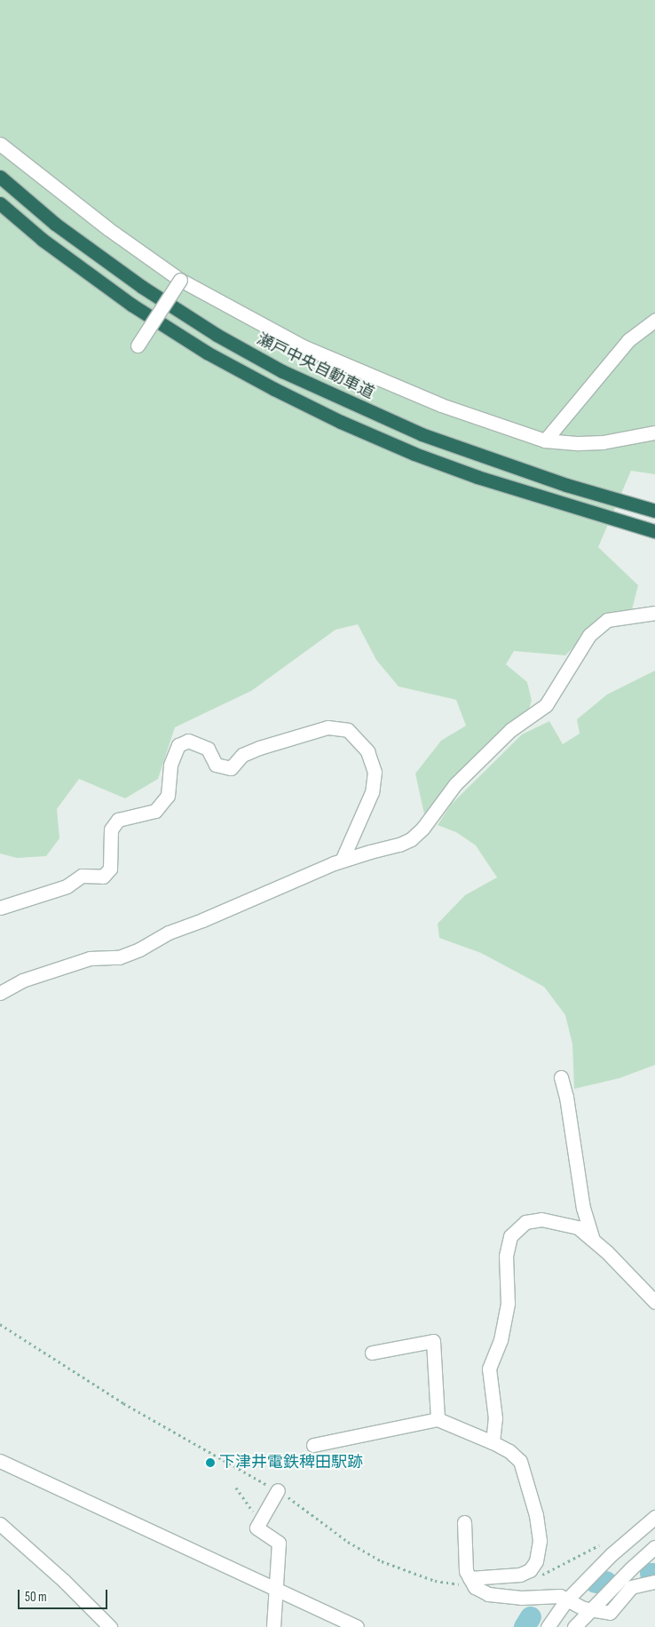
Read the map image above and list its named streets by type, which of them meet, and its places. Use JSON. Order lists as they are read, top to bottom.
{
  "streets": {
    "highway": ["瀬戸中央自動車道"]
  },
  "places": ["下津井電鉄稗田駅跡"],
  "scale_bar": "50 m"
}
